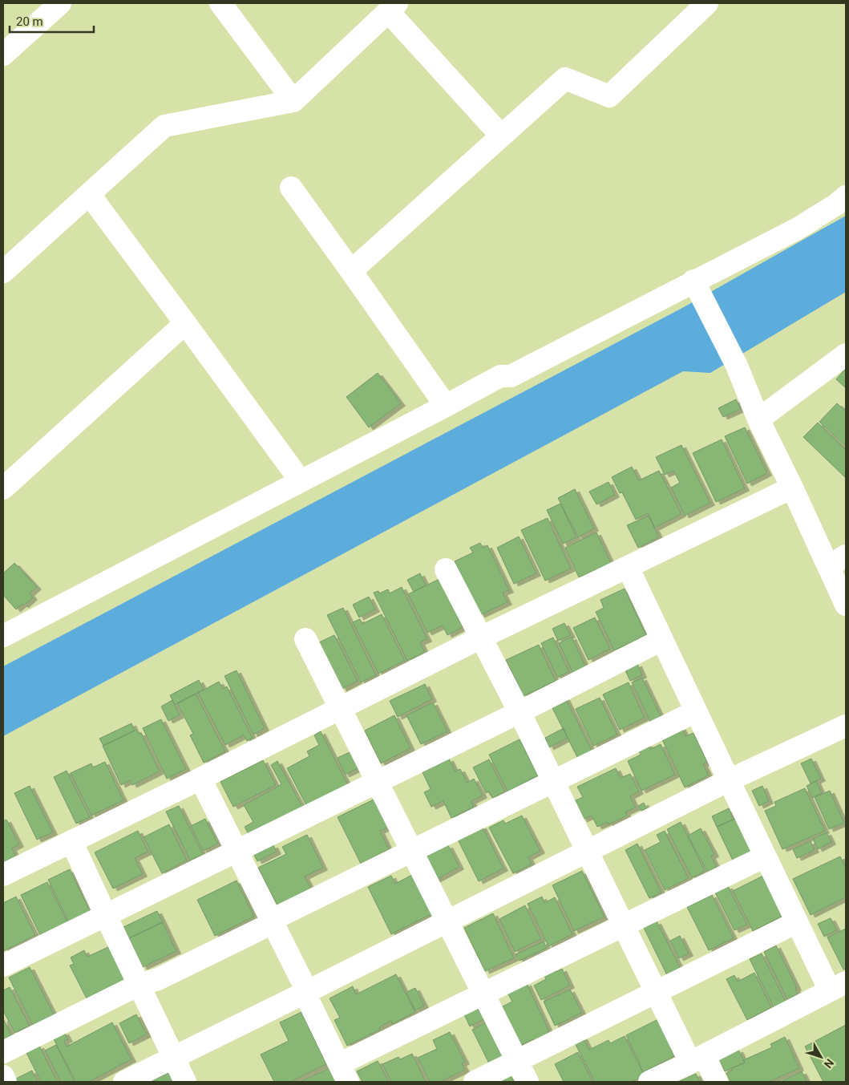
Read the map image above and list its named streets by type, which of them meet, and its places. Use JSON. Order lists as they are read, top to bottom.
{
  "scale_bar": "20 m",
  "north": "bottom right"
}
